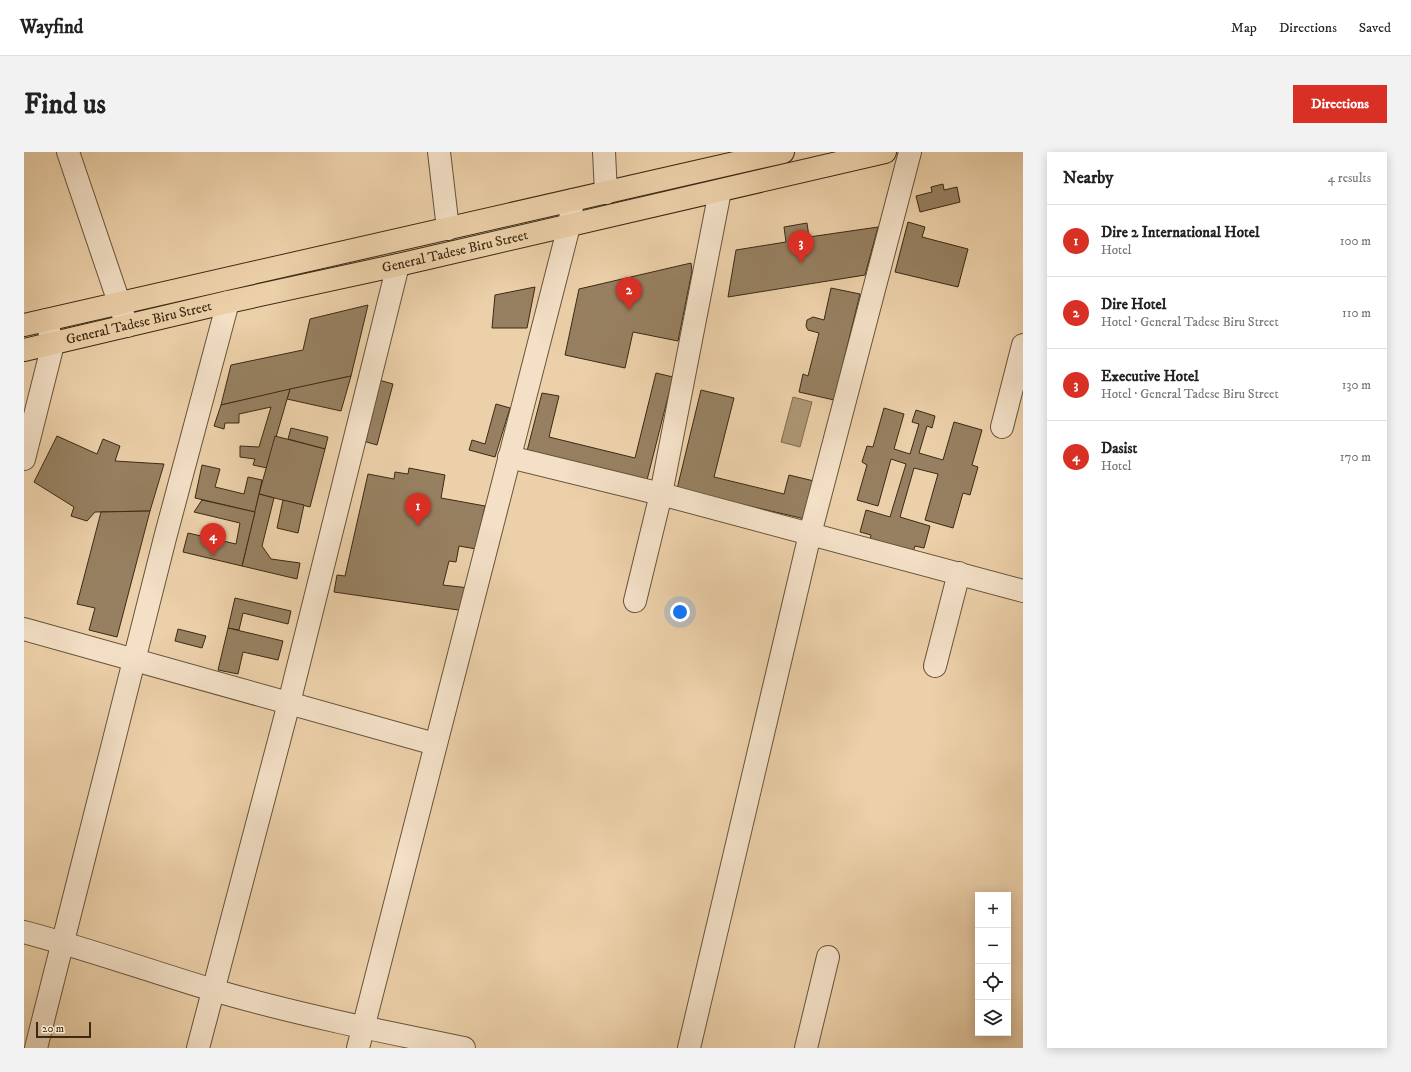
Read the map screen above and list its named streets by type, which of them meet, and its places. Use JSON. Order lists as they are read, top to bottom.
{
  "streets": {
    "main road": ["General Tadese Biru Street"]
  },
  "scale_bar": "20 m",
  "page": {
    "header": "Wayfind",
    "nav": ["Map", "Directions", "Saved"],
    "buttons": "Directions",
    "title": "Find us",
    "heading": ["Nearby", "4 results"],
    "list": [
      {
        "mark": "1",
        "name": "Dire 2 International Hotel",
        "note": "Hotel",
        "value": "100 m"
      },
      {
        "mark": "2",
        "name": "Dire Hotel",
        "note": "Hotel · General Tadese Biru Street",
        "value": "110 m"
      },
      {
        "mark": "3",
        "name": "Executive Hotel",
        "note": "Hotel · General Tadese Biru Street",
        "value": "130 m"
      },
      {
        "mark": "4",
        "name": "Dasist",
        "note": "Hotel",
        "value": "170 m"
      }
    ],
    "pins": [
      "3",
      "2",
      "1",
      "4"
    ],
    "map_buttons": ["+", "−"],
    "scale": "20 m"
  }
}
